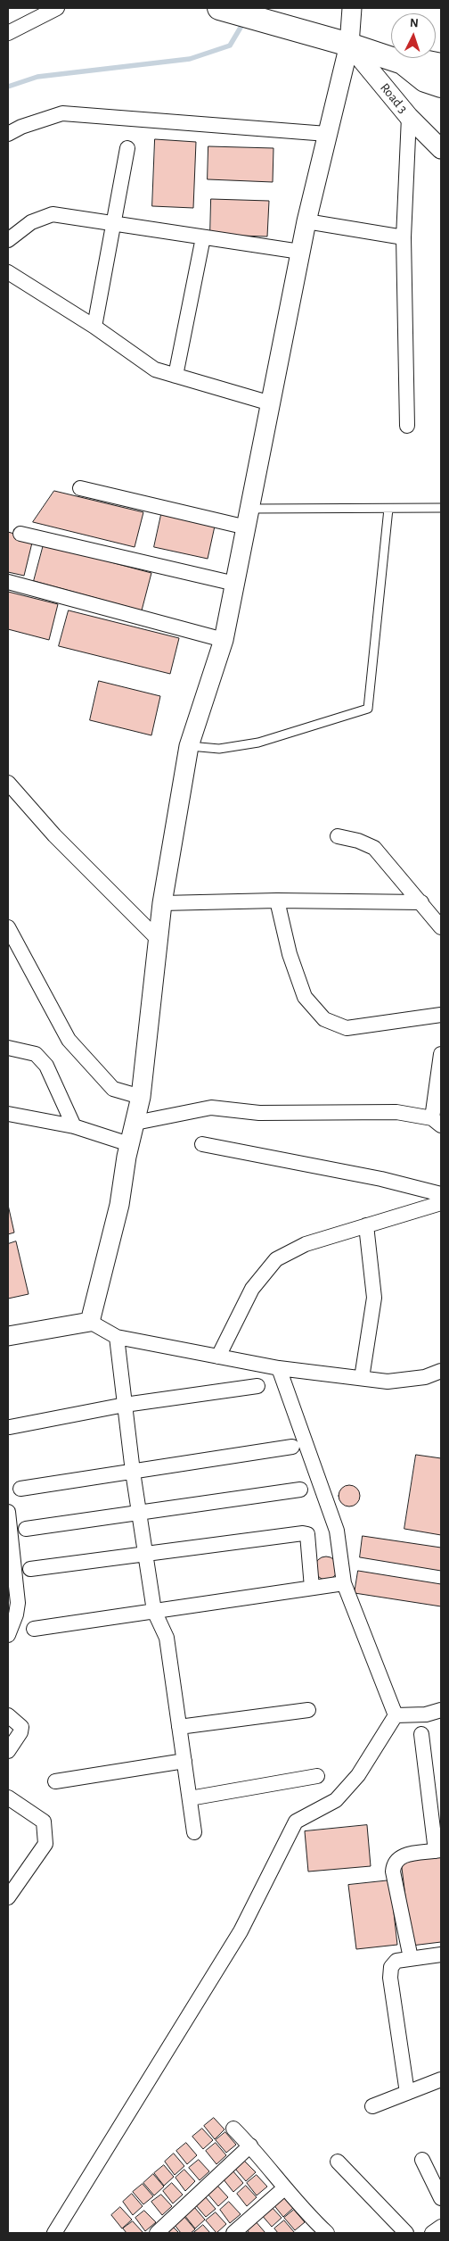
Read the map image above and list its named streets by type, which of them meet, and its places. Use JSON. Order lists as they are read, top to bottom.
{
  "streets": {
    "street": ["Road 3"]
  },
  "north": "top"
}
